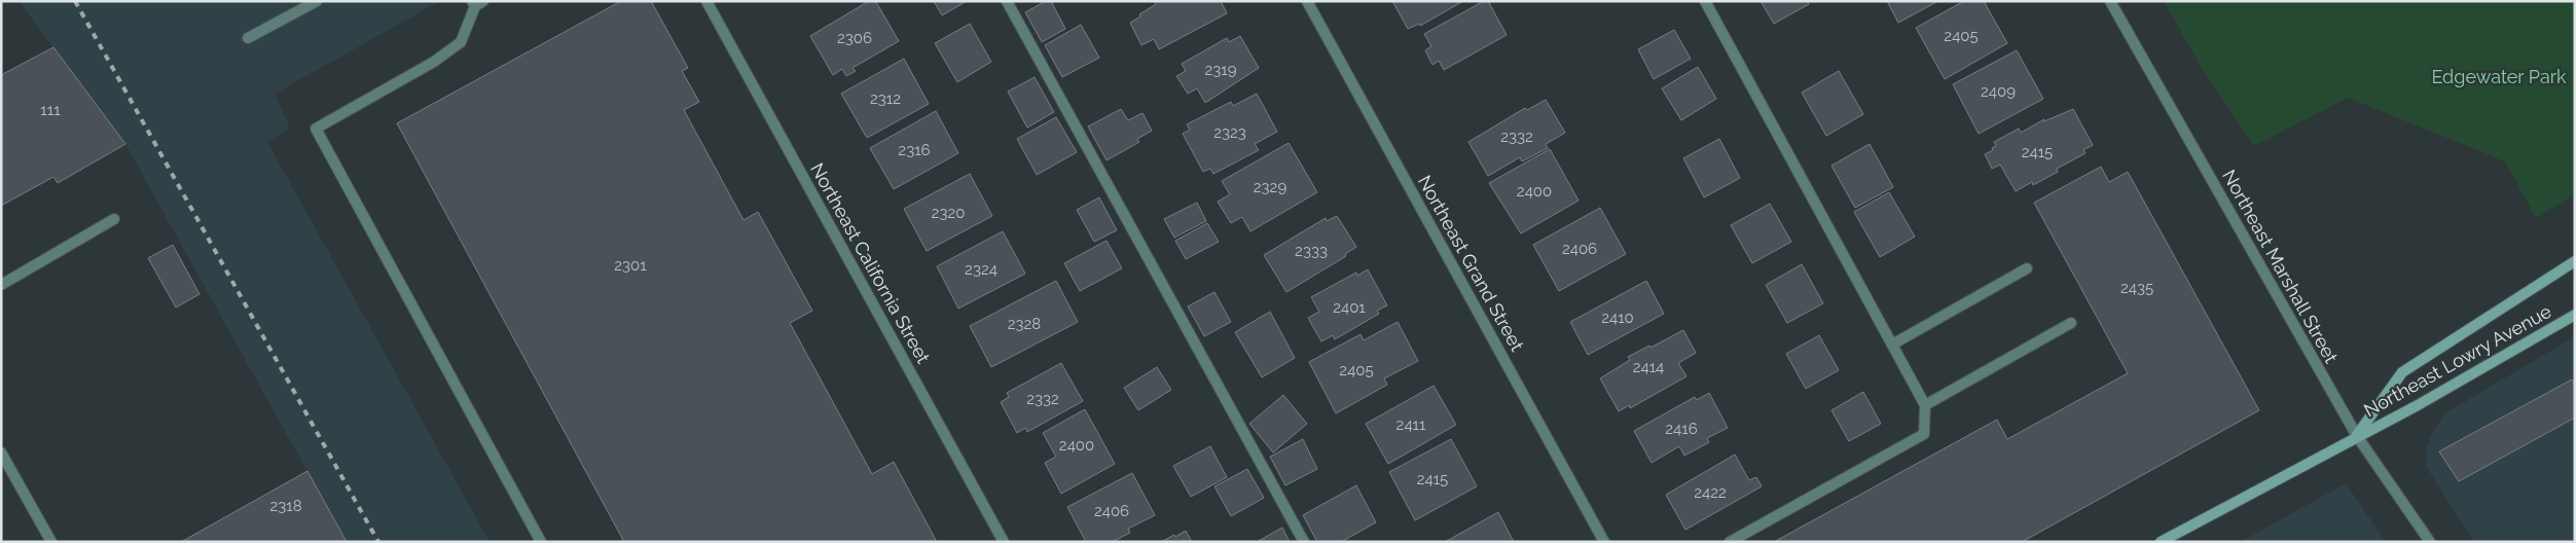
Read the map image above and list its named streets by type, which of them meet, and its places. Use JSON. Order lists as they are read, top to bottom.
{
  "streets": {
    "main road": ["Northeast Lowry Avenue"],
    "street": ["Northeast California Street", "Northeast Grand Street", "Northeast Marshall Street"]
  },
  "crossings": [
    ["Northeast Marshall Street", "Northeast Lowry Avenue"]
  ],
  "parks": ["Edgewater Park"],
  "house_numbers": [
    "2405",
    "2306",
    "2319",
    "2409",
    "2312",
    "111",
    "2323",
    "2332",
    "2316",
    "2415",
    "2329",
    "2400",
    "2320",
    "2406",
    "2333",
    "2301",
    "2324",
    "2435",
    "2401",
    "2410",
    "2328",
    "2414",
    "2405",
    "2332",
    "2411",
    "2416",
    "2400",
    "2415",
    "2422",
    "2318",
    "2406"
  ]
}
